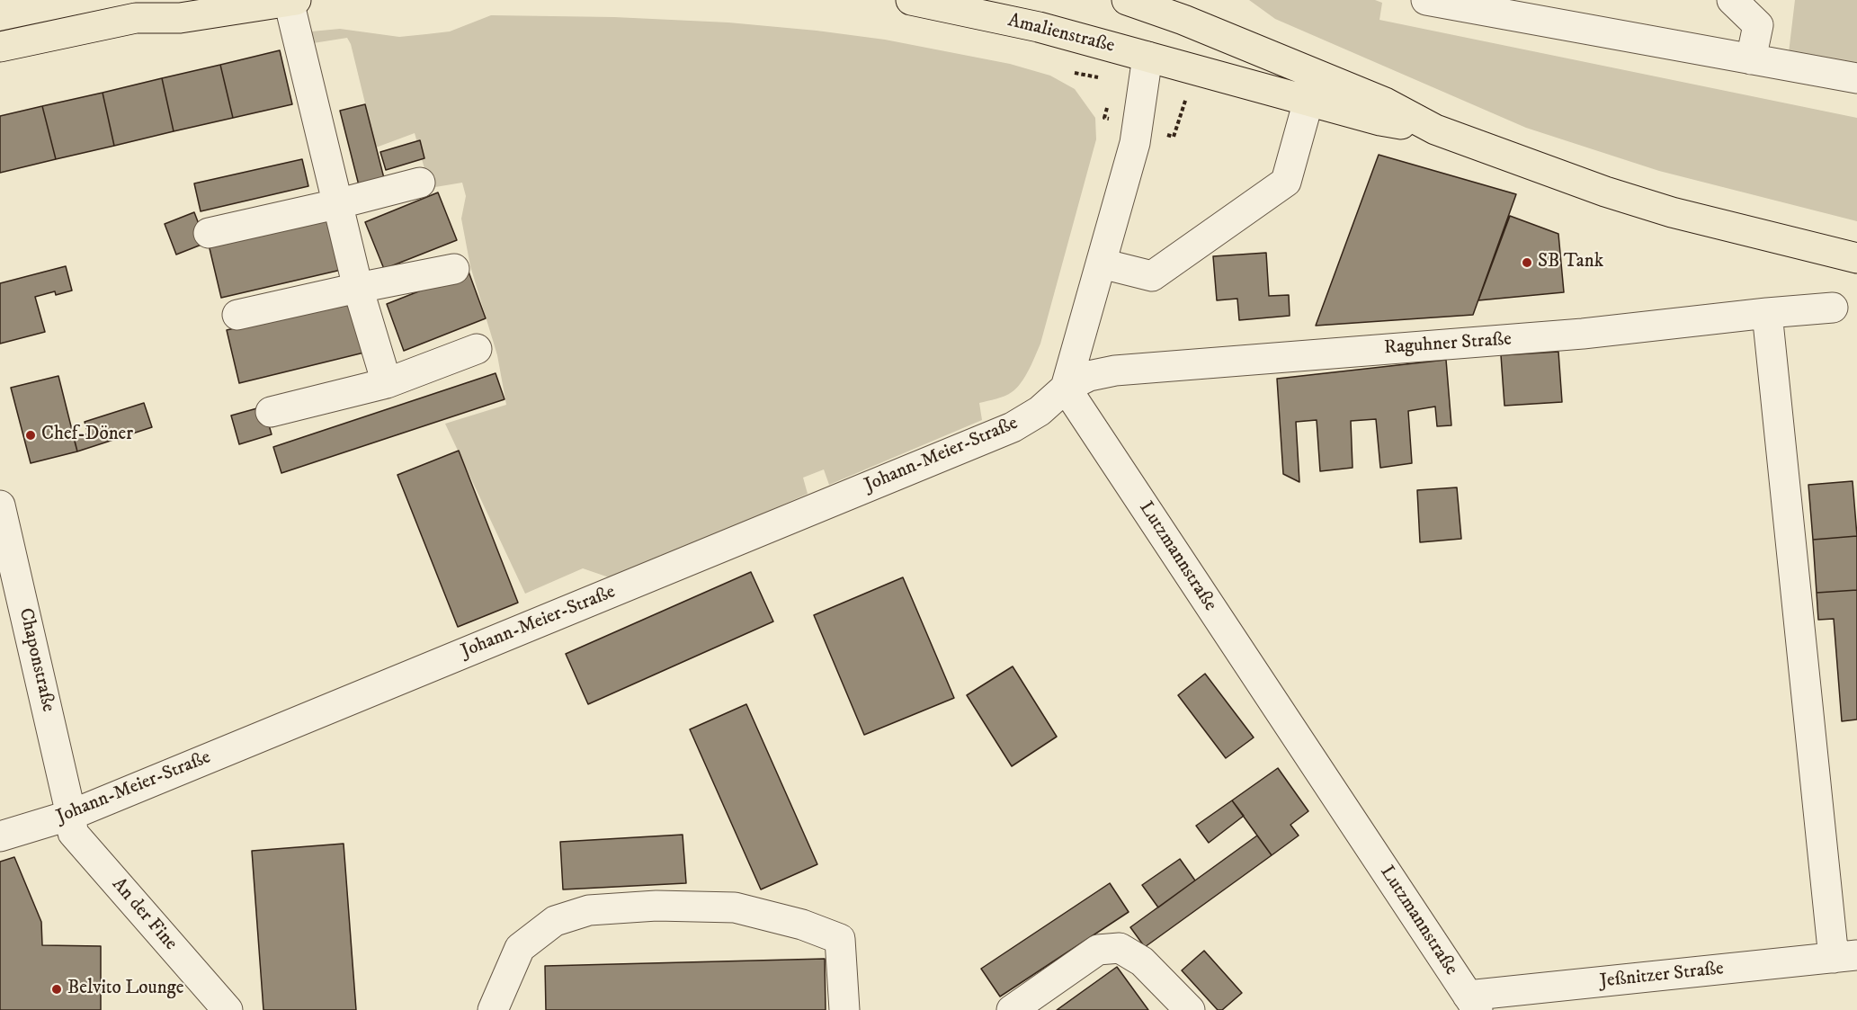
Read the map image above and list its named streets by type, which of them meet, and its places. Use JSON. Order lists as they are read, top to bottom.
{
  "streets": {
    "main road": ["Amalienstraße"],
    "street": [
      "Raguhner Straße",
      "Johann-Meier-Straße",
      "Lutzmannstraße",
      "Chaponstraße",
      "An der Fine",
      "Jeßnitzer Straße"
    ]
  },
  "crossings": [
    ["Raguhner Straße", "Johann-Meier-Straße"],
    ["Raguhner Straße", "Lutzmannstraße"],
    ["Johann-Meier-Straße", "Lutzmannstraße"],
    ["Johann-Meier-Straße", "Chaponstraße"],
    ["Johann-Meier-Straße", "An der Fine"],
    ["Lutzmannstraße", "Jeßnitzer Straße"],
    ["Chaponstraße", "An der Fine"]
  ],
  "places": ["SB Tank", "Chef-Döner", "Belvito Lounge"]
}
